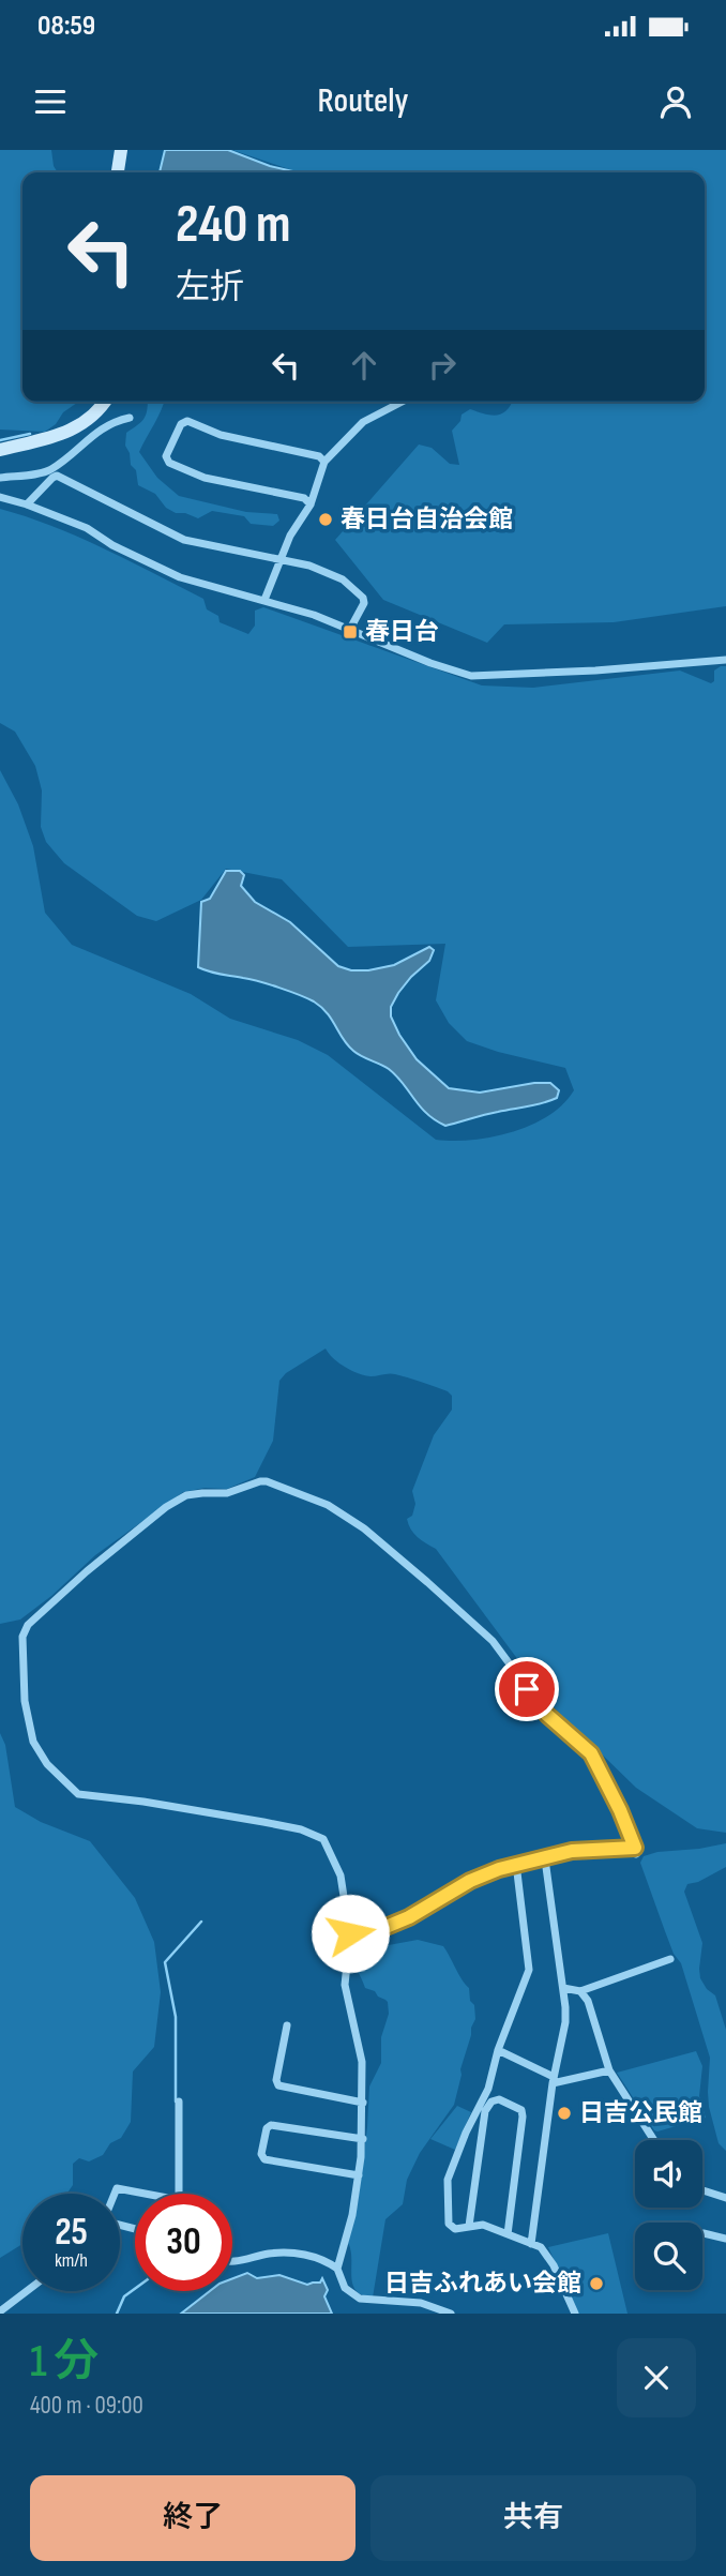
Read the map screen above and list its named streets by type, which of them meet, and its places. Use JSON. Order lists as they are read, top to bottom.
{
  "places": {
    "other": ["春日台自治会館", "日吉公民館", "日吉ふれあい会館"],
    "transit": ["春日台"]
  },
  "page": {
    "status": "08:59",
    "header": "Routely",
    "turn": ["240 m", "左折"],
    "speed": "25 km/h",
    "limit": "30",
    "heading": ["1 分", "400 m · 09:00"],
    "buttons": ["終了", "共有"]
  }
}
